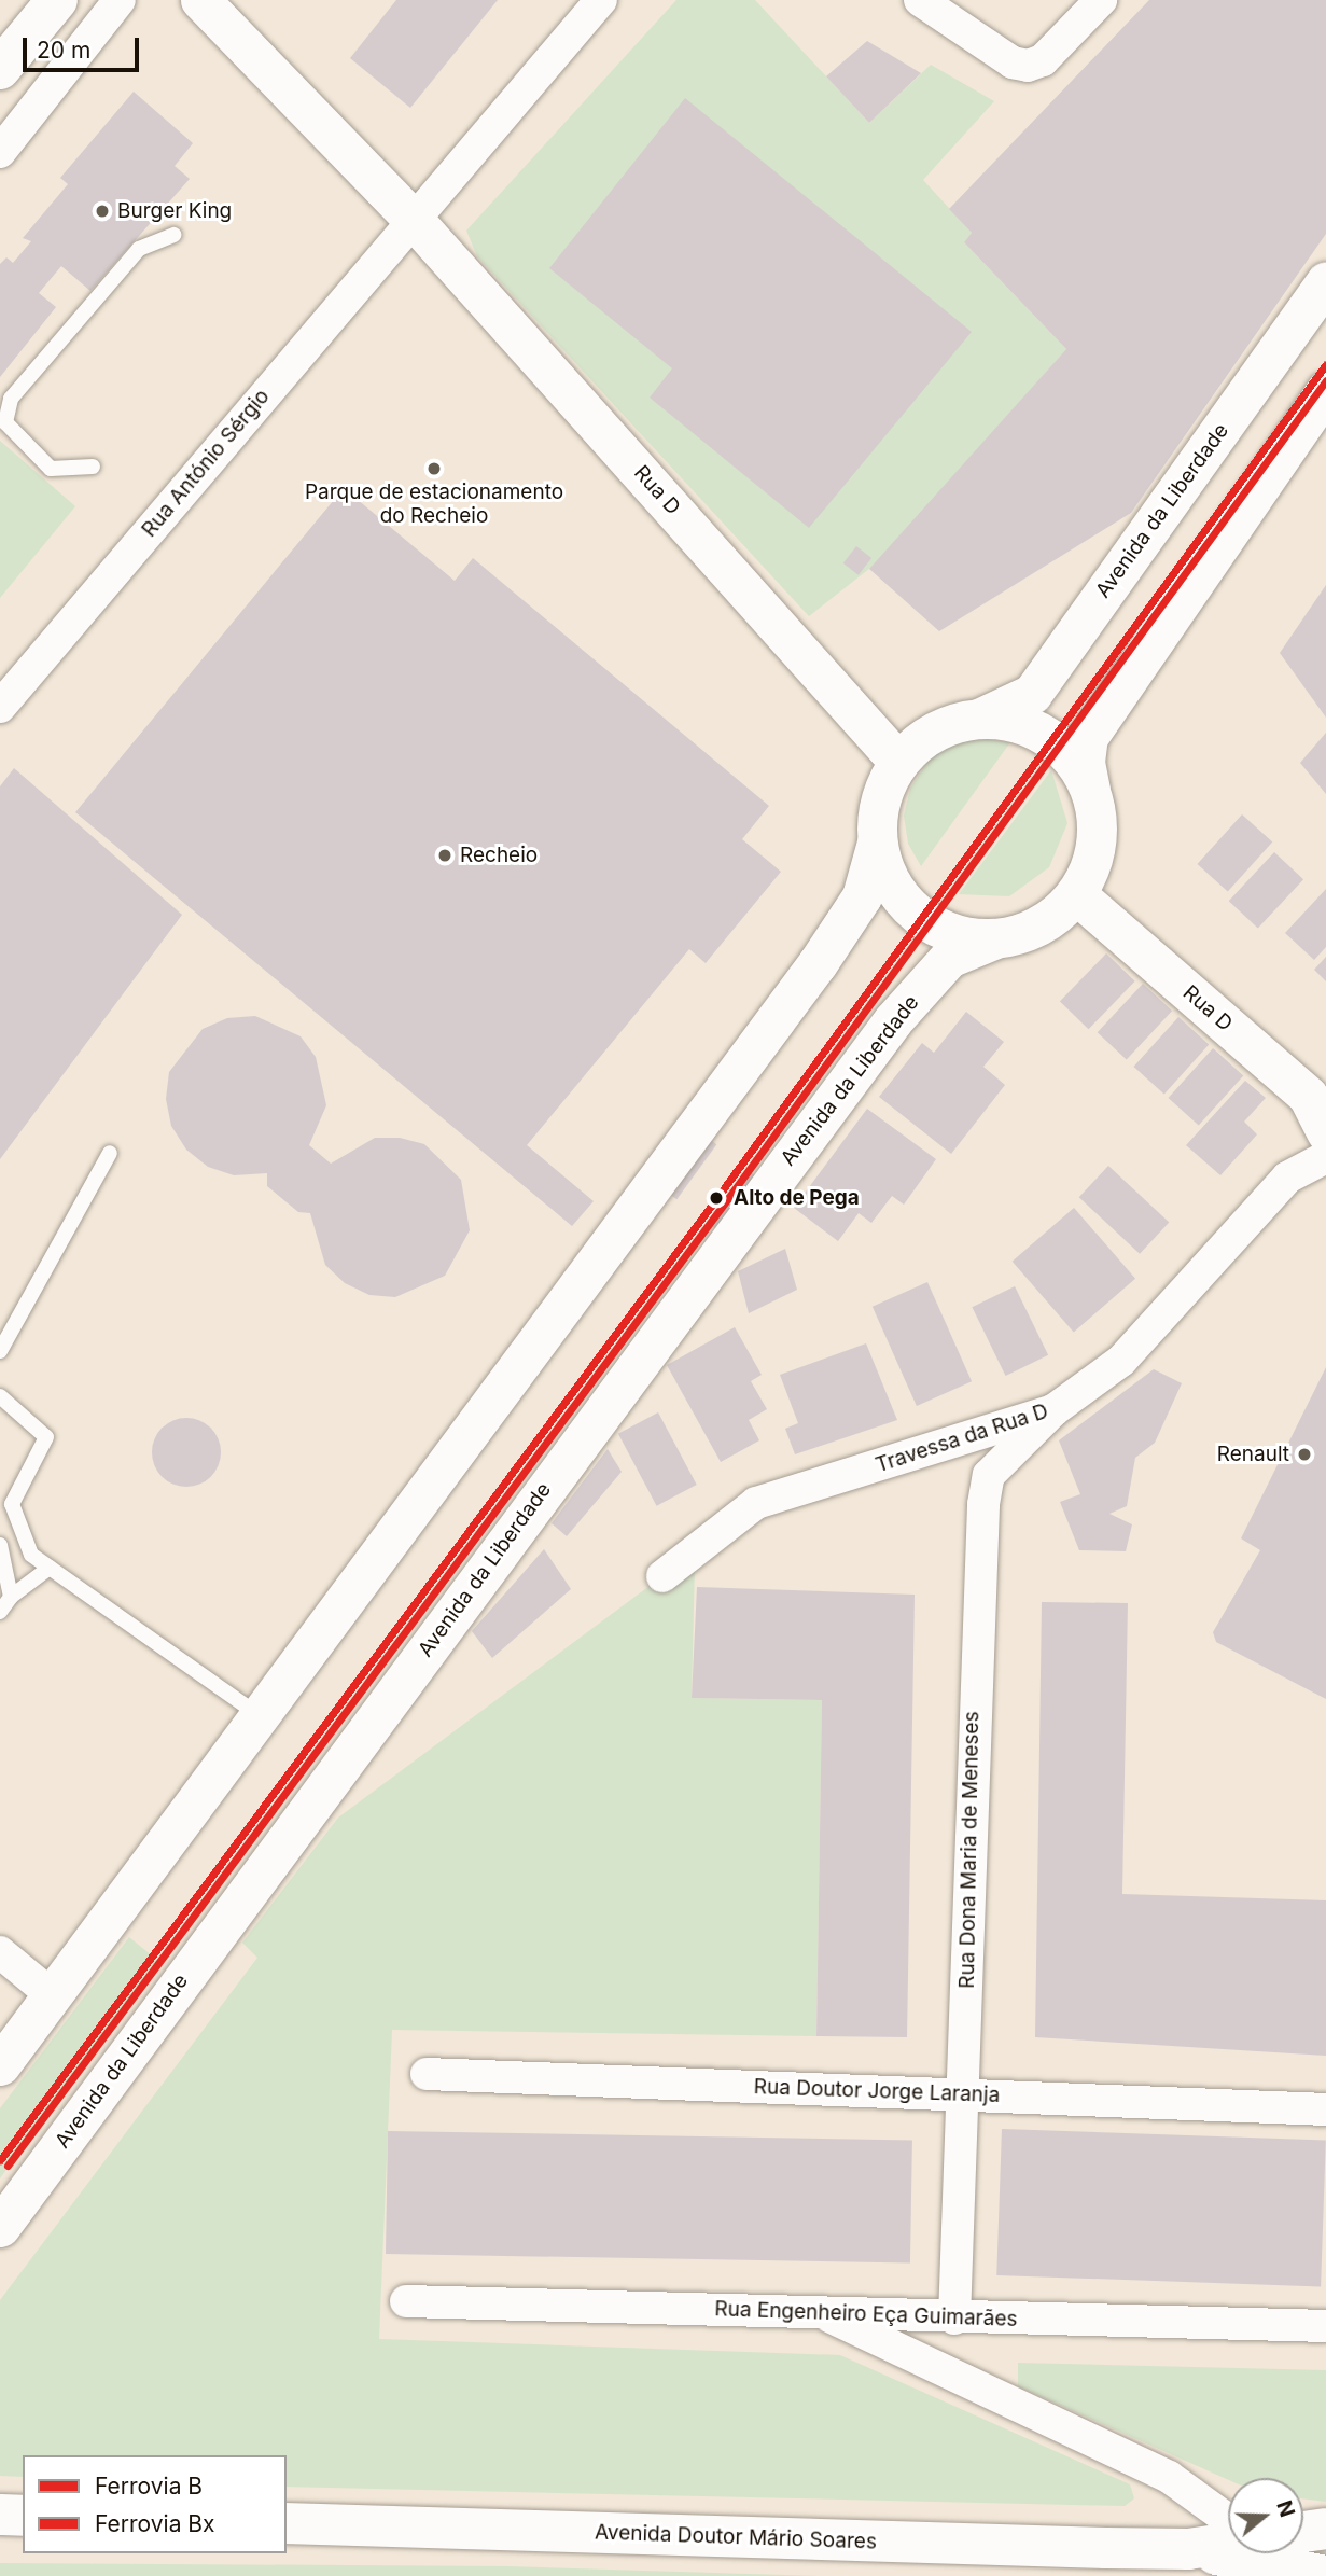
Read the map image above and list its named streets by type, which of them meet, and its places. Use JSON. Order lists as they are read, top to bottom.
{
  "streets": {
    "main road": ["Avenida Doutor Mário Soares"],
    "street": [
      "Rua António Sérgio",
      "Rua D",
      "Avenida da Liberdade",
      "Travessa da Rua D",
      "Rua Dona Maria de Meneses",
      "Rua Doutor Jorge Laranja",
      "Rua Engenheiro Eça Guimarães"
    ]
  },
  "crossings": [
    ["Rua António Sérgio", "Rua D"],
    ["Rua D", "Avenida da Liberdade"],
    ["Travessa da Rua D", "Rua Dona Maria de Meneses"],
    ["Rua Dona Maria de Meneses", "Rua Doutor Jorge Laranja"],
    ["Rua Dona Maria de Meneses", "Rua Engenheiro Eça Guimarães"]
  ],
  "places": [
    "Burger King",
    "Parque de estacionamento do Recheio",
    "Recheio",
    "Alto de Pega",
    "Renault"
  ],
  "lines": ["rail line B", "rail line Bx"],
  "legend": ["Ferrovia B", "Ferrovia Bx"],
  "scale_bar": "20 m",
  "north": "right"
}
